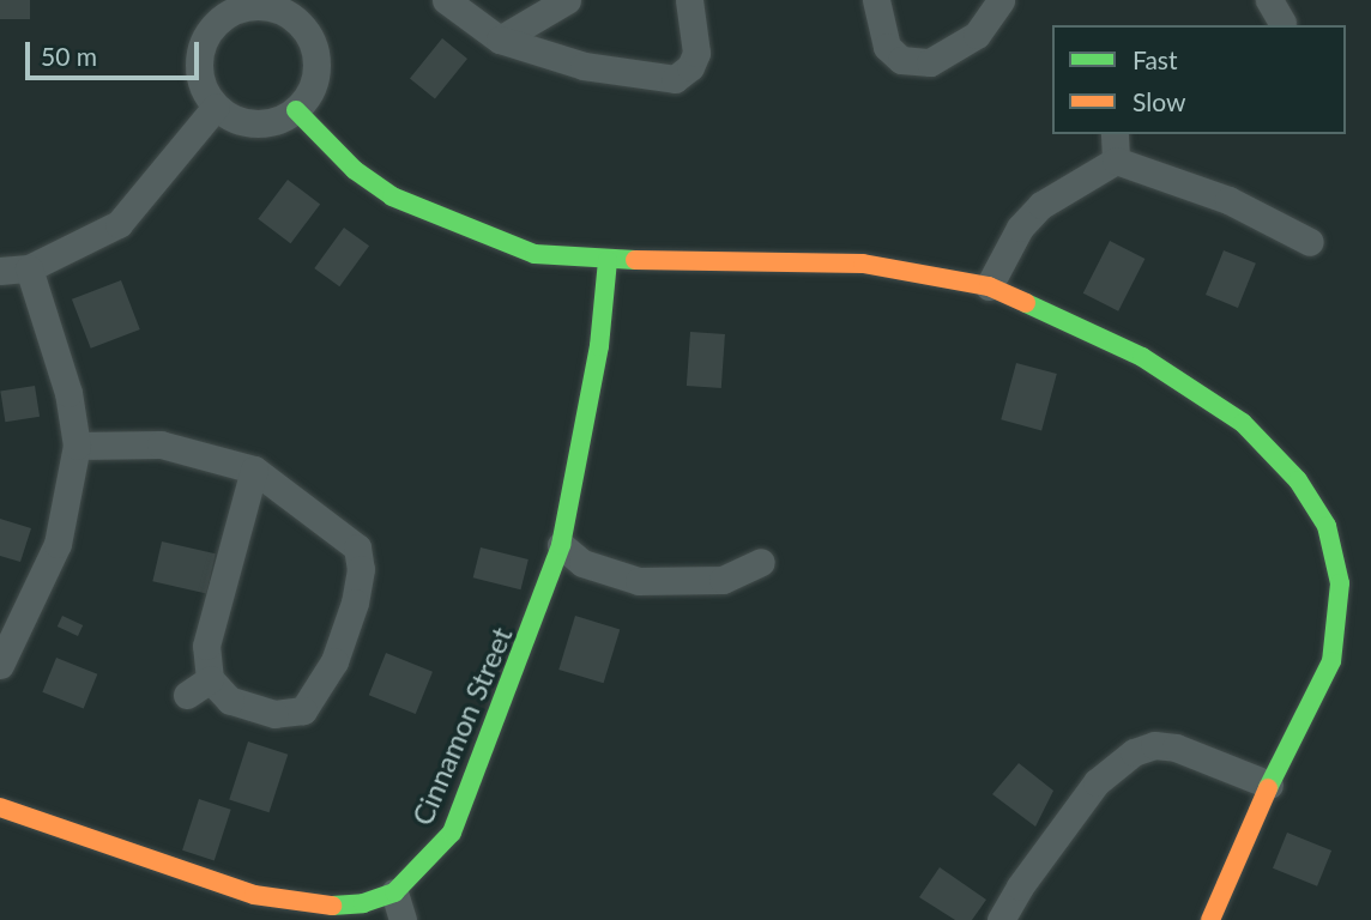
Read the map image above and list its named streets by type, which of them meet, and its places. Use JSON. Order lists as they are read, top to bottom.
{
  "streets": {
    "street": ["Cinnamon Street"]
  },
  "legend": ["Fast", "Slow"],
  "scale_bar": "50 m"
}
